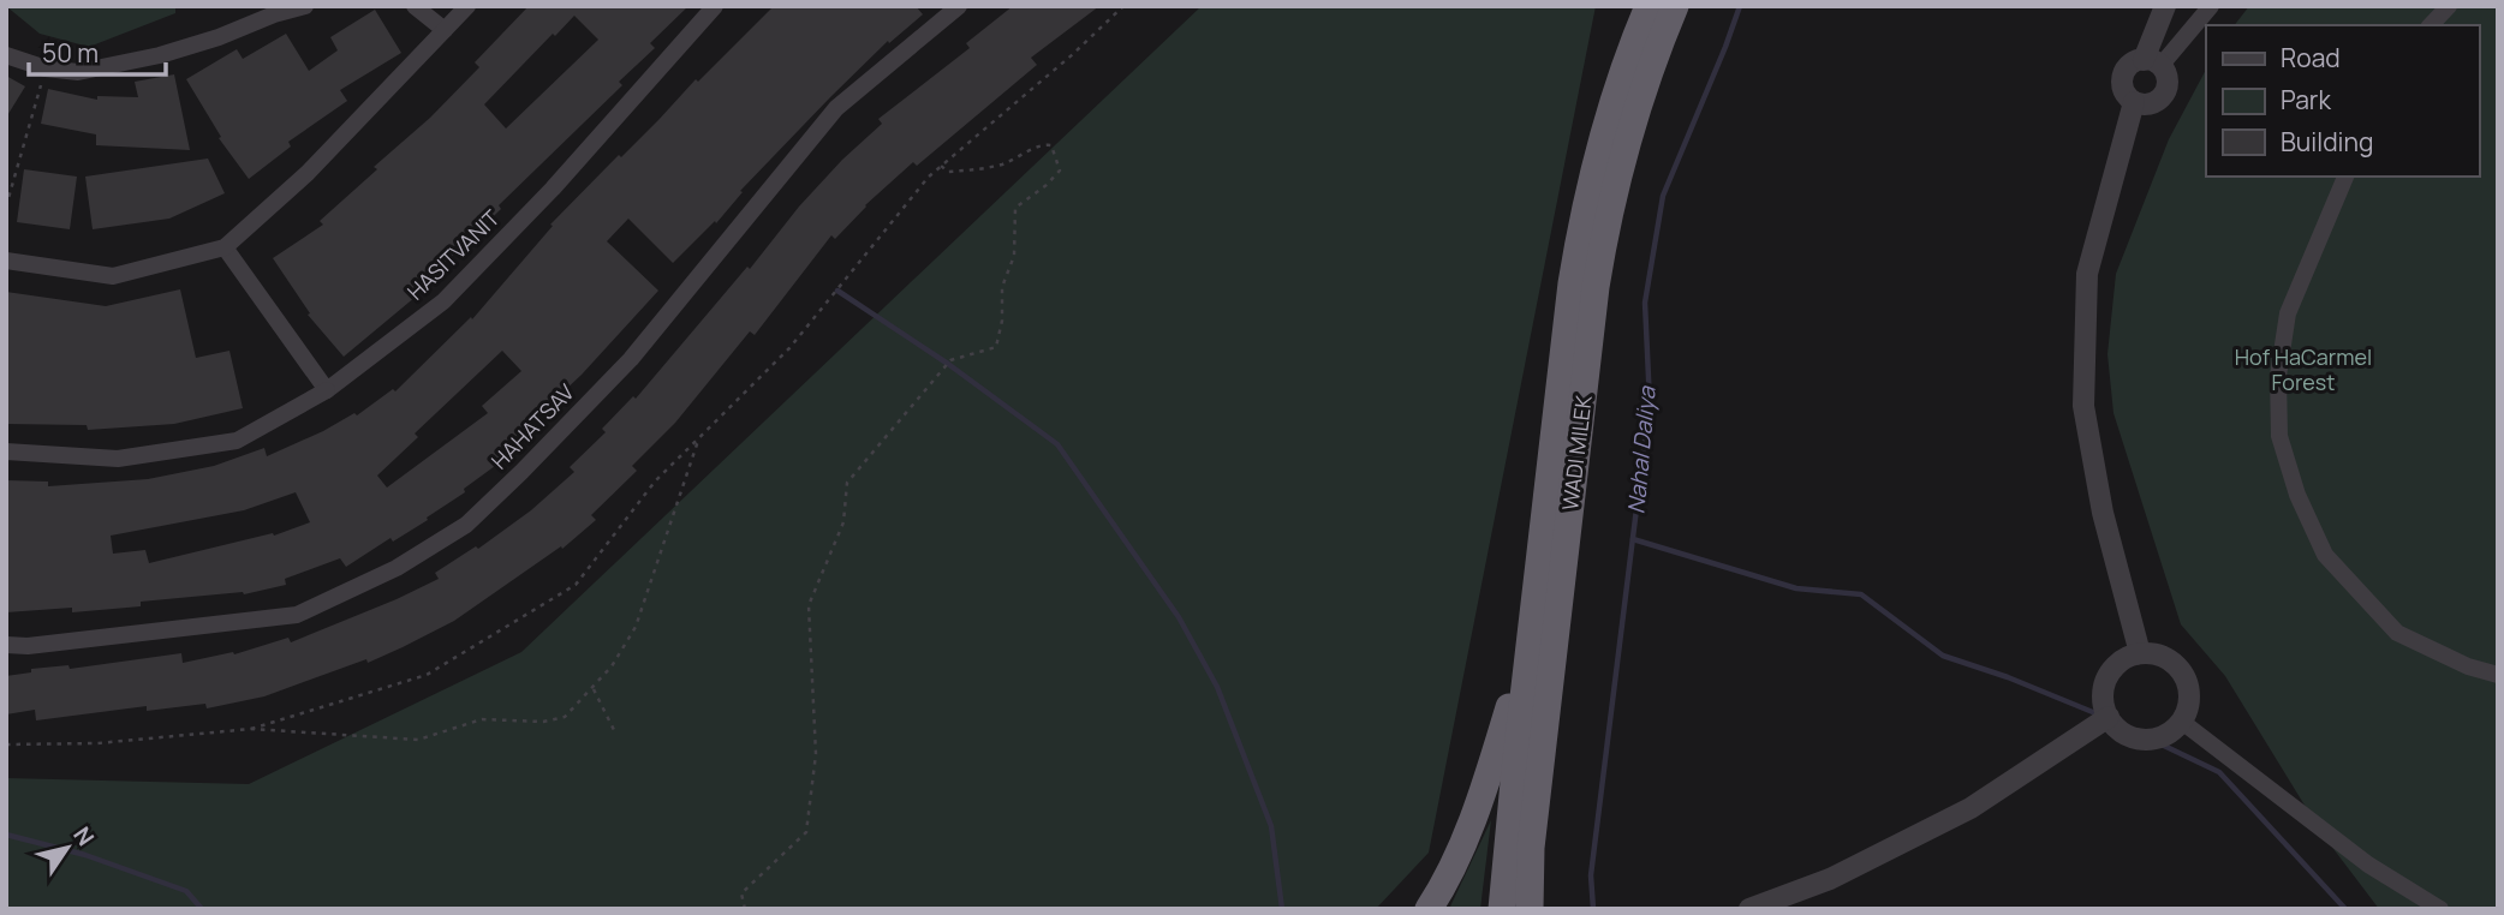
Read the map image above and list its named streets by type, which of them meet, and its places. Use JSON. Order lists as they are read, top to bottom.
{
  "streets": {
    "highway": ["WADI MILEK"],
    "street": ["HASITVANIT", "HAHATSAV"]
  },
  "water": ["Nahal Daliya"],
  "parks": ["Hof HaCarmel Forest"],
  "legend": ["Road", "Park", "Building"],
  "scale_bar": "50 m",
  "north": "top right"
}
